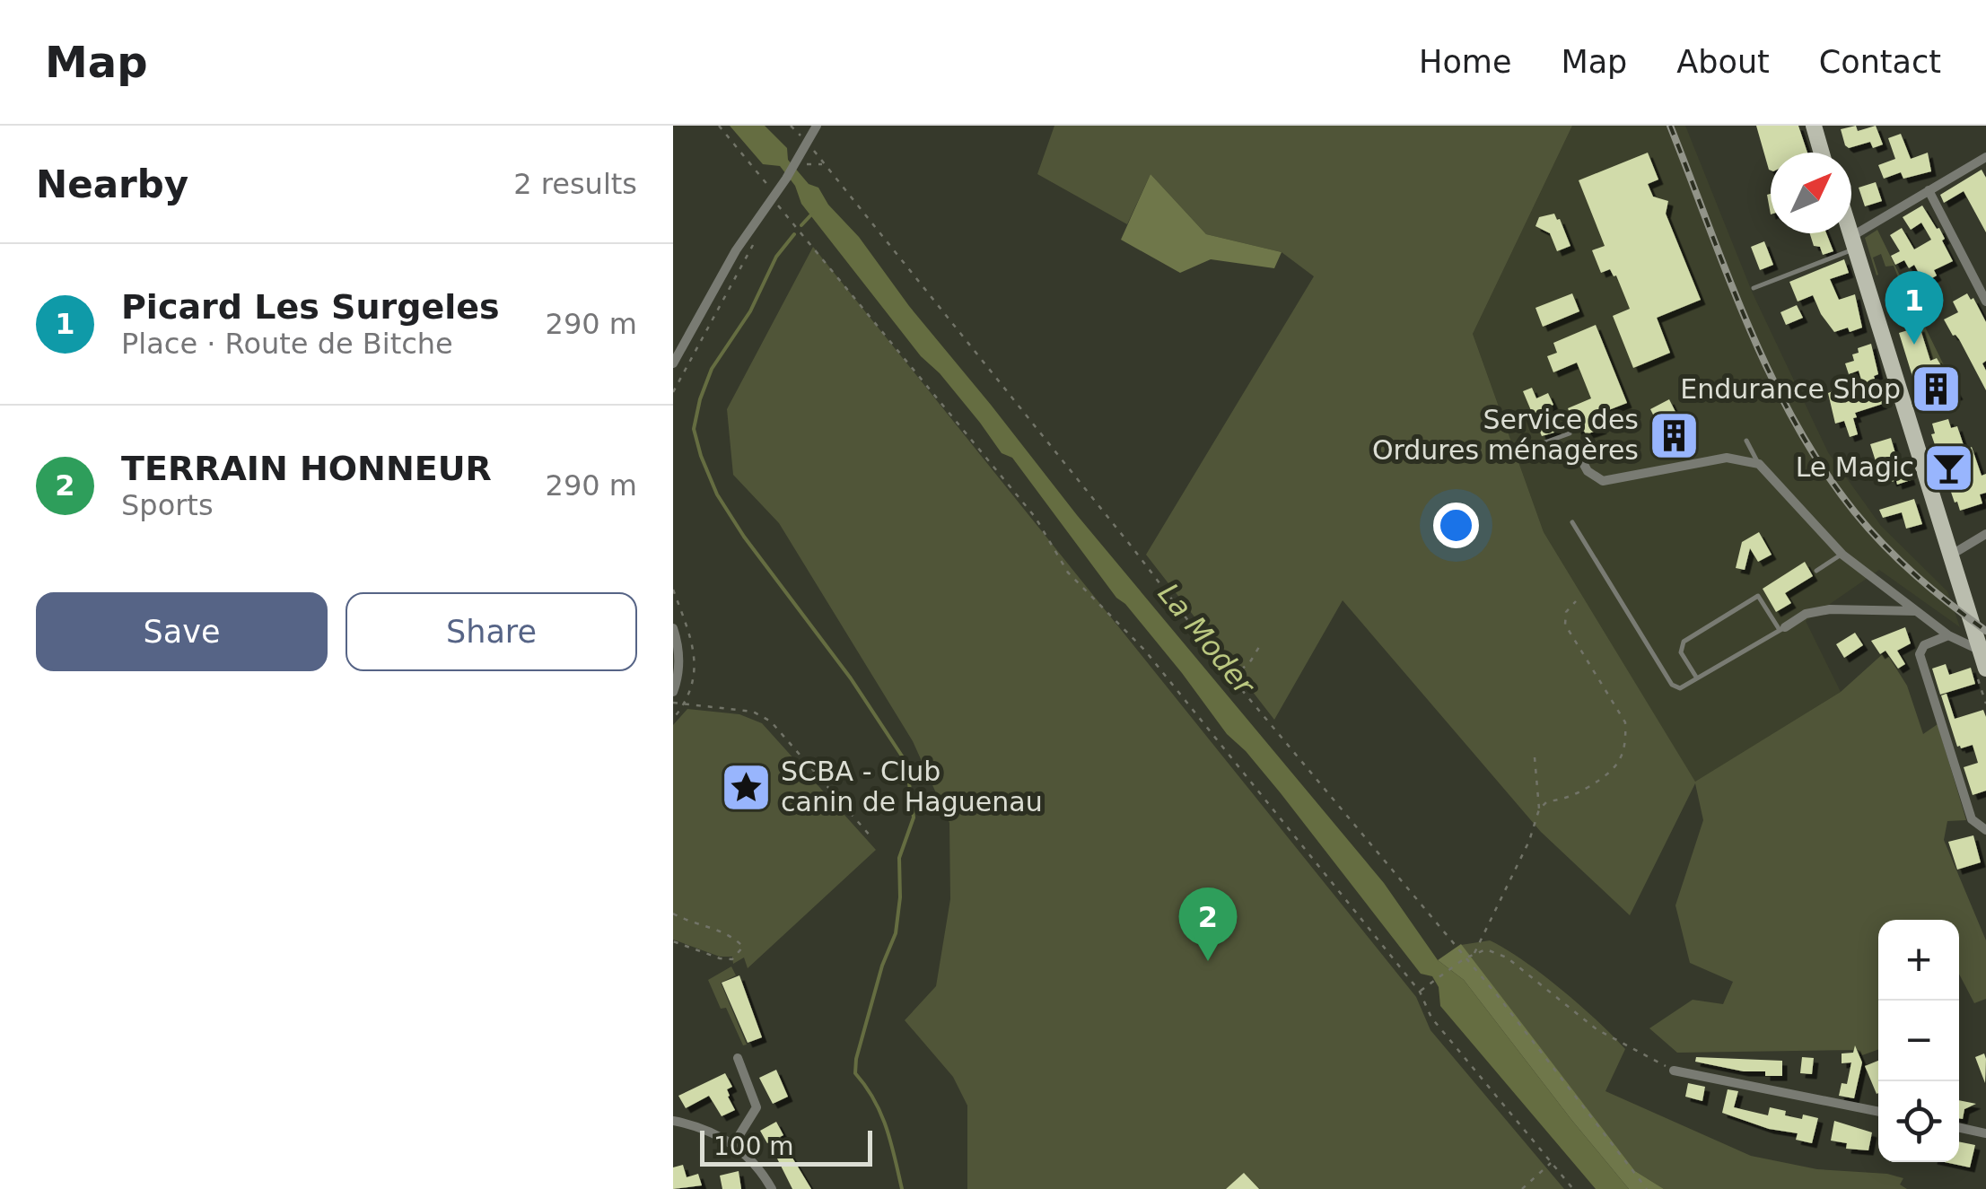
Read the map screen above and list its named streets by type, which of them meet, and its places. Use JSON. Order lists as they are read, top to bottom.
{
  "water": ["La Moder"],
  "places": {
    "building": ["Endurance Shop", "Service des Ordures ménagères"],
    "bar": ["Le Magic"],
    "place": ["SCBA - Club canin de Haguenau"]
  },
  "scale_bar": "100 m",
  "north": "top right",
  "page": {
    "header": "Map",
    "nav": [
      "Home",
      "Map",
      "About",
      "Contact"
    ],
    "heading": ["Nearby", "2 results"],
    "list": [
      {
        "mark": "1",
        "name": "Picard Les Surgeles",
        "note": "Place · Route de Bitche",
        "value": "290 m"
      },
      {
        "mark": "2",
        "name": "TERRAIN HONNEUR",
        "note": "Sports",
        "value": "290 m"
      }
    ],
    "pins": ["1", "2"],
    "buttons": ["Save", "Share"],
    "map_buttons": ["+", "−"],
    "scale": "100 m"
  }
}
